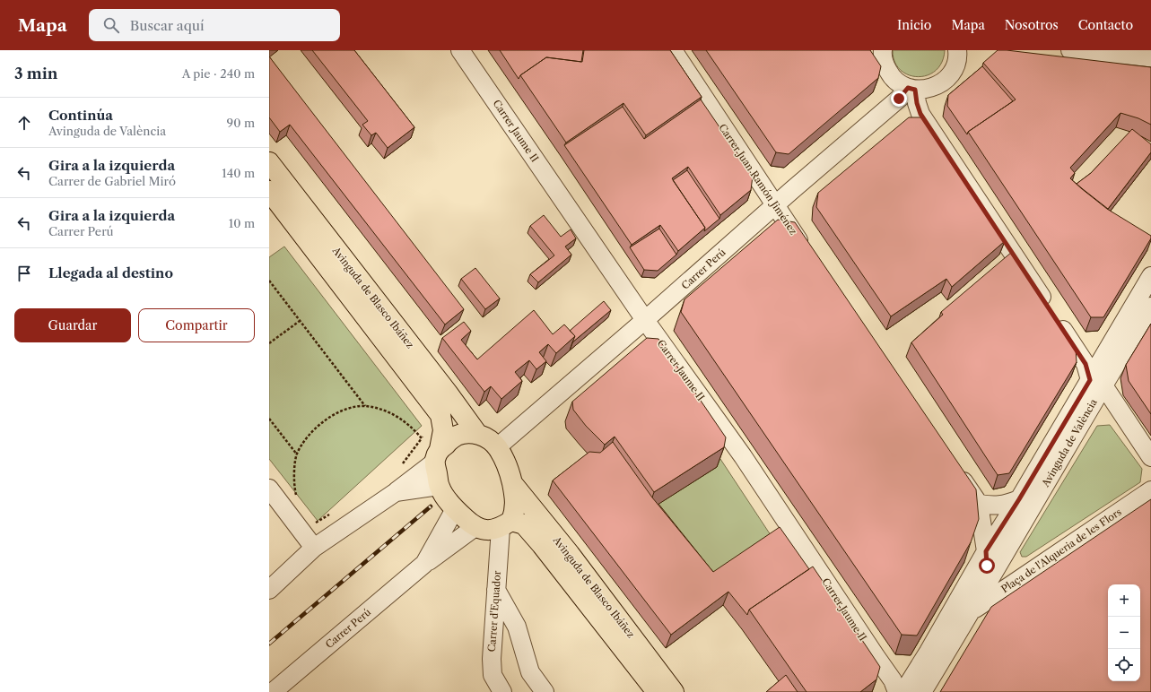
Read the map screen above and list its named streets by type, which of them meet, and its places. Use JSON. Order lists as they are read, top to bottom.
{
  "streets": {
    "main road": ["Avinguda de Blasco Ibáñez"],
    "street": [
      "Carrer Jaume II",
      "Carrer Juan Ramón Jiménez",
      "Carrer Perú",
      "Avinguda de València",
      "Plaça de l'Alqueria de les Flors",
      "Carrer d'Equador"
    ]
  },
  "crossings": [
    ["Carrer Jaume II", "Carrer Perú"],
    ["Carrer Juan Ramón Jiménez", "Carrer Perú"],
    ["Carrer Perú", "Avinguda de Blasco Ibáñez"],
    ["Carrer Perú", "Carrer d'Equador"],
    ["Avinguda de Blasco Ibáñez", "Carrer d'Equador"],
    ["Avinguda de València", "Plaça de l'Alqueria de les Flors"]
  ],
  "page": {
    "header": "Mapa",
    "search": "Buscar aquí",
    "nav": [
      "Inicio",
      "Mapa",
      "Nosotros",
      "Contacto"
    ],
    "heading": ["3 min", "A pie · 240 m"],
    "list": [
      ["Continúa", "Avinguda de València", "90 m"],
      ["Gira a la izquierda", "Carrer de Gabriel Miró", "140 m"],
      ["Gira a la izquierda", "Carrer Perú", "10 m"],
      "Llegada al destino"
    ],
    "buttons": ["Guardar", "Compartir"],
    "map_buttons": ["+", "−"]
  }
}
